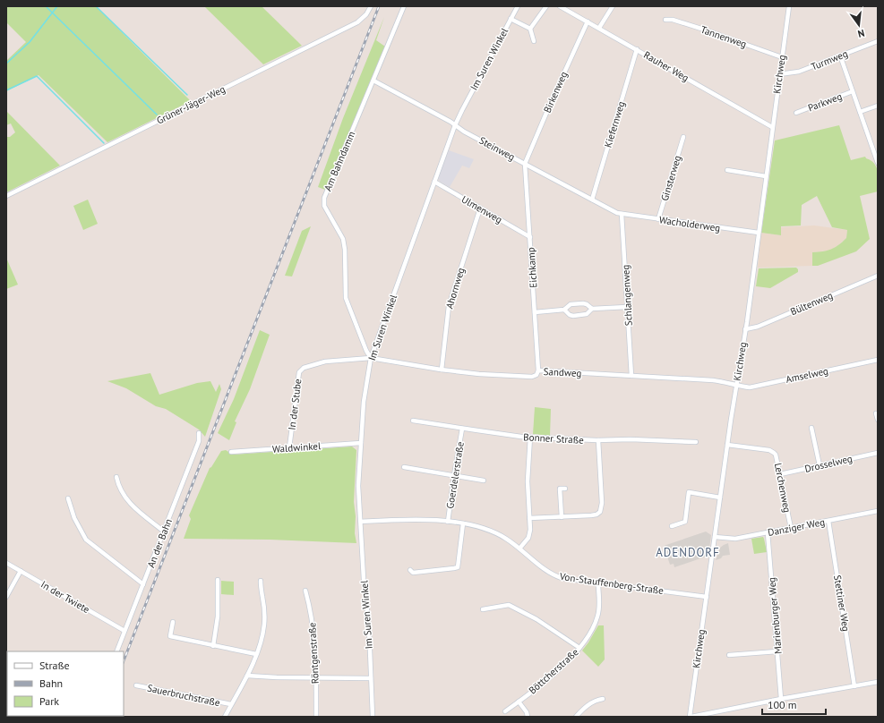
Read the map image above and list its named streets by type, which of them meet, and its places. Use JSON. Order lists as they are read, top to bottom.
{
  "streets": {
    "street": [
      "Tannenweg",
      "Im Suren Winkel",
      "Turmweg",
      "Rauher Weg",
      "Kirchweg",
      "Birkenweg",
      "Parkweg",
      "Grüner-Jäger-Weg",
      "Kiefernweg",
      "Steinweg",
      "Am Bahndamm",
      "Ginsterweg",
      "Ulmenweg",
      "Wacholderweg",
      "Eichkamp",
      "Ahornweg",
      "Schlangenweg",
      "Bültenweg",
      "Sandweg",
      "Amselweg",
      "In der Stube",
      "Bonner Straße",
      "Waldwinkel",
      "Drosselweg",
      "Goerdelerstraße",
      "Lerchenweg",
      "Danziger Weg",
      "An der Bahn",
      "Von-Stauffenberg-Straße",
      "In der Twiete",
      "Stettiner Weg",
      "Marienburger Weg",
      "Röntgenstraße",
      "Böttcherstraße",
      "Sauerbruchstraße"
    ]
  },
  "crossings": [
    ["Tannenweg", "Kirchweg"],
    ["Im Suren Winkel", "Steinweg"],
    ["Im Suren Winkel", "Am Bahndamm"],
    ["Im Suren Winkel", "Ulmenweg"],
    ["Im Suren Winkel", "Sandweg"],
    ["Im Suren Winkel", "In der Stube"],
    ["Im Suren Winkel", "Waldwinkel"],
    ["Im Suren Winkel", "Von-Stauffenberg-Straße"],
    ["Turmweg", "Kirchweg"],
    ["Rauher Weg", "Kirchweg"],
    ["Rauher Weg", "Birkenweg"],
    ["Rauher Weg", "Kiefernweg"],
    ["Kirchweg", "Wacholderweg"],
    ["Kirchweg", "Bültenweg"],
    ["Kirchweg", "Sandweg"],
    ["Kirchweg", "Amselweg"],
    ["Kirchweg", "Lerchenweg"],
    ["Kirchweg", "Danziger Weg"],
    ["Kirchweg", "Von-Stauffenberg-Straße"],
    ["Birkenweg", "Steinweg"],
    ["Birkenweg", "Eichkamp"],
    ["Kiefernweg", "Steinweg"],
    ["Steinweg", "Am Bahndamm"],
    ["Steinweg", "Wacholderweg"],
    ["Steinweg", "Eichkamp"],
    ["Steinweg", "Schlangenweg"],
    ["Am Bahndamm", "Sandweg"],
    ["Am Bahndamm", "In der Stube"],
    ["Ginsterweg", "Wacholderweg"],
    ["Ulmenweg", "Eichkamp"],
    ["Ulmenweg", "Ahornweg"],
    ["Wacholderweg", "Schlangenweg"],
    ["Eichkamp", "Sandweg"],
    ["Ahornweg", "Sandweg"],
    ["Schlangenweg", "Sandweg"],
    ["Sandweg", "Amselweg"],
    ["Sandweg", "In der Stube"],
    ["In der Stube", "Waldwinkel"],
    ["Bonner Straße", "Goerdelerstraße"],
    ["Drosselweg", "Lerchenweg"],
    ["Goerdelerstraße", "Von-Stauffenberg-Straße"],
    ["Lerchenweg", "Danziger Weg"],
    ["Danziger Weg", "Stettiner Weg"],
    ["Danziger Weg", "Marienburger Weg"],
    ["An der Bahn", "In der Twiete"],
    ["Von-Stauffenberg-Straße", "Böttcherstraße"]
  ],
  "districts": ["ADENDORF"],
  "legend": ["Straße", "Bahn", "Park"],
  "scale_bar": "100 m",
  "north": "bottom"
}
